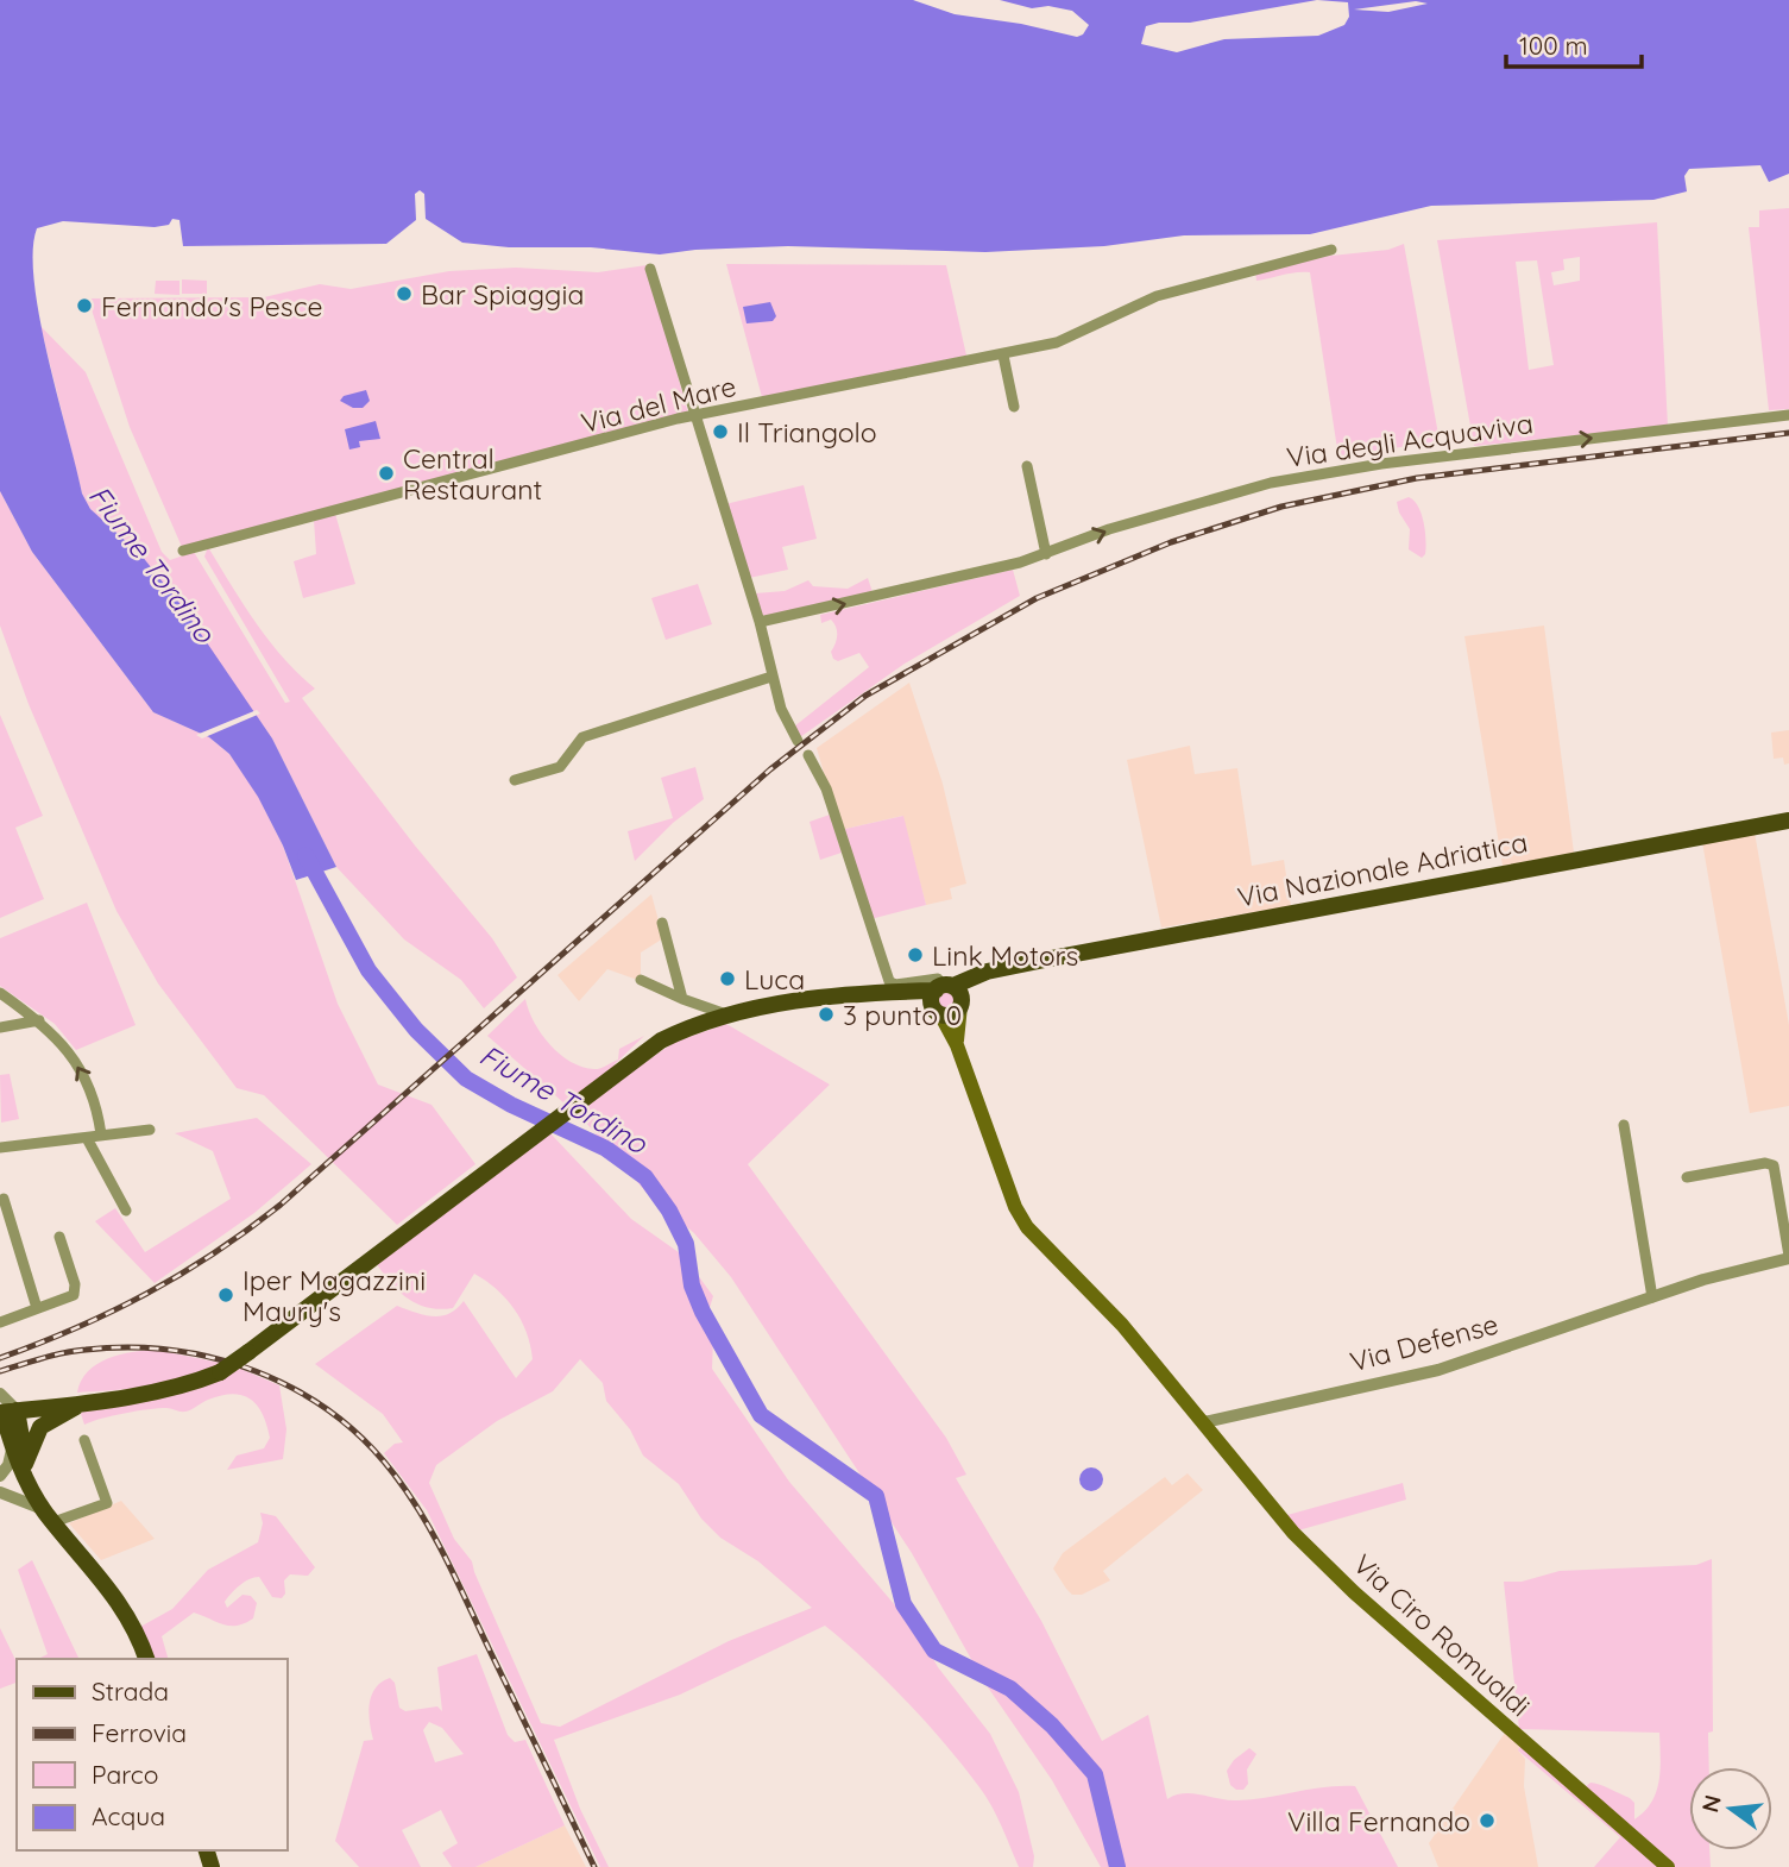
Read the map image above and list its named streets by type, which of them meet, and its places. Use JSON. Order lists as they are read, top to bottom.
{
  "streets": {
    "main road": ["Via Nazionale Adriatica", "Via Ciro Romualdi"],
    "street": ["Via del Mare", "Via degli Acquaviva", "Via Defense"]
  },
  "crossings": [
    ["Via Defense", "Via Ciro Romualdi"]
  ],
  "one_way": ["Via degli Acquaviva"],
  "water": ["Fiume Tordino"],
  "places": [
    "Bar Spiaggia",
    "Fernando's Pesce",
    "Il Triangolo",
    "Central Restaurant",
    "Link Motors",
    "Luca",
    "3 punto 0",
    "Iper Magazzini Maury's",
    "Villa Fernando"
  ],
  "legend": [
    "Strada",
    "Ferrovia",
    "Parco",
    "Acqua"
  ],
  "scale_bar": "100 m",
  "north": "left"
}
